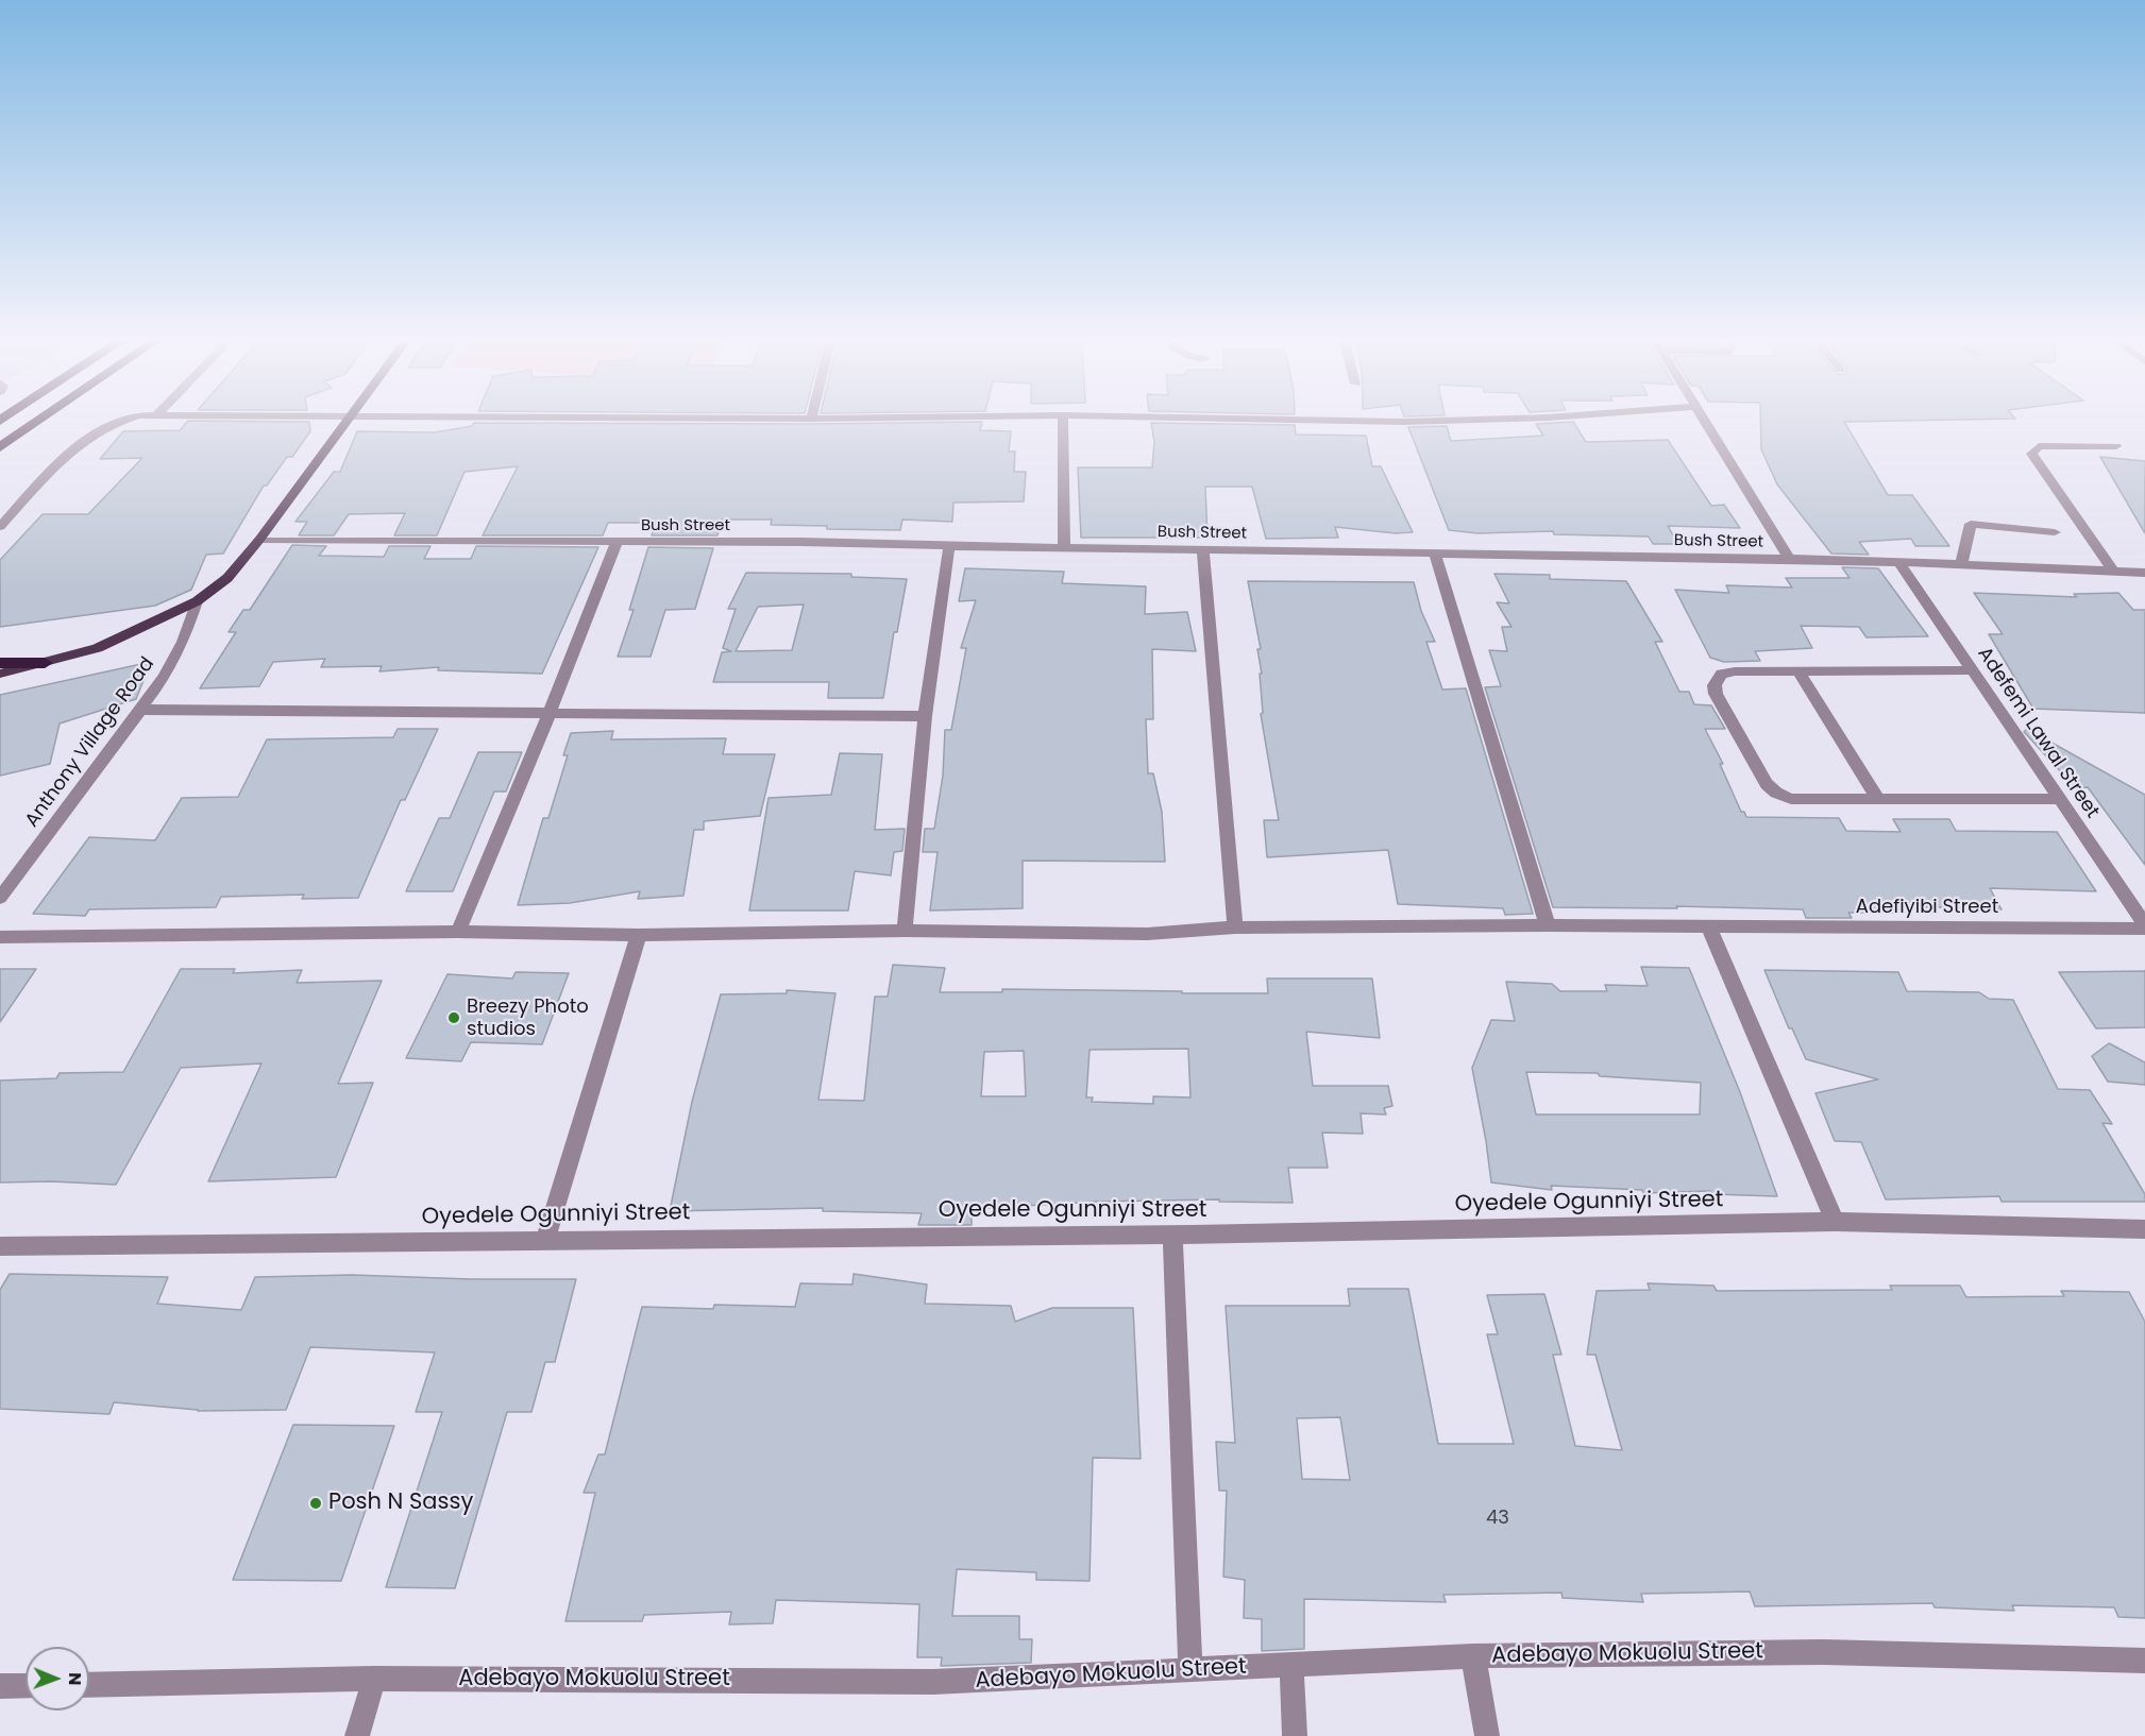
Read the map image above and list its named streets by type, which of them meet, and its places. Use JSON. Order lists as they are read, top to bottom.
{
  "streets": {
    "main road": ["Anthony Village Road"],
    "street": [
      "Bush Street",
      "Adefemi Lawal Street",
      "Adefiyibi Street",
      "Oyedele Ogunniyi Street",
      "Adebayo Mokuolu Street"
    ]
  },
  "crossings": [
    ["Bush Street", "Adefemi Lawal Street"],
    ["Bush Street", "Anthony Village Road"],
    ["Adefemi Lawal Street", "Adefiyibi Street"]
  ],
  "places": ["Breezy Photo studios", "Posh N Sassy"],
  "house_numbers": ["43"],
  "north": "right"
}
